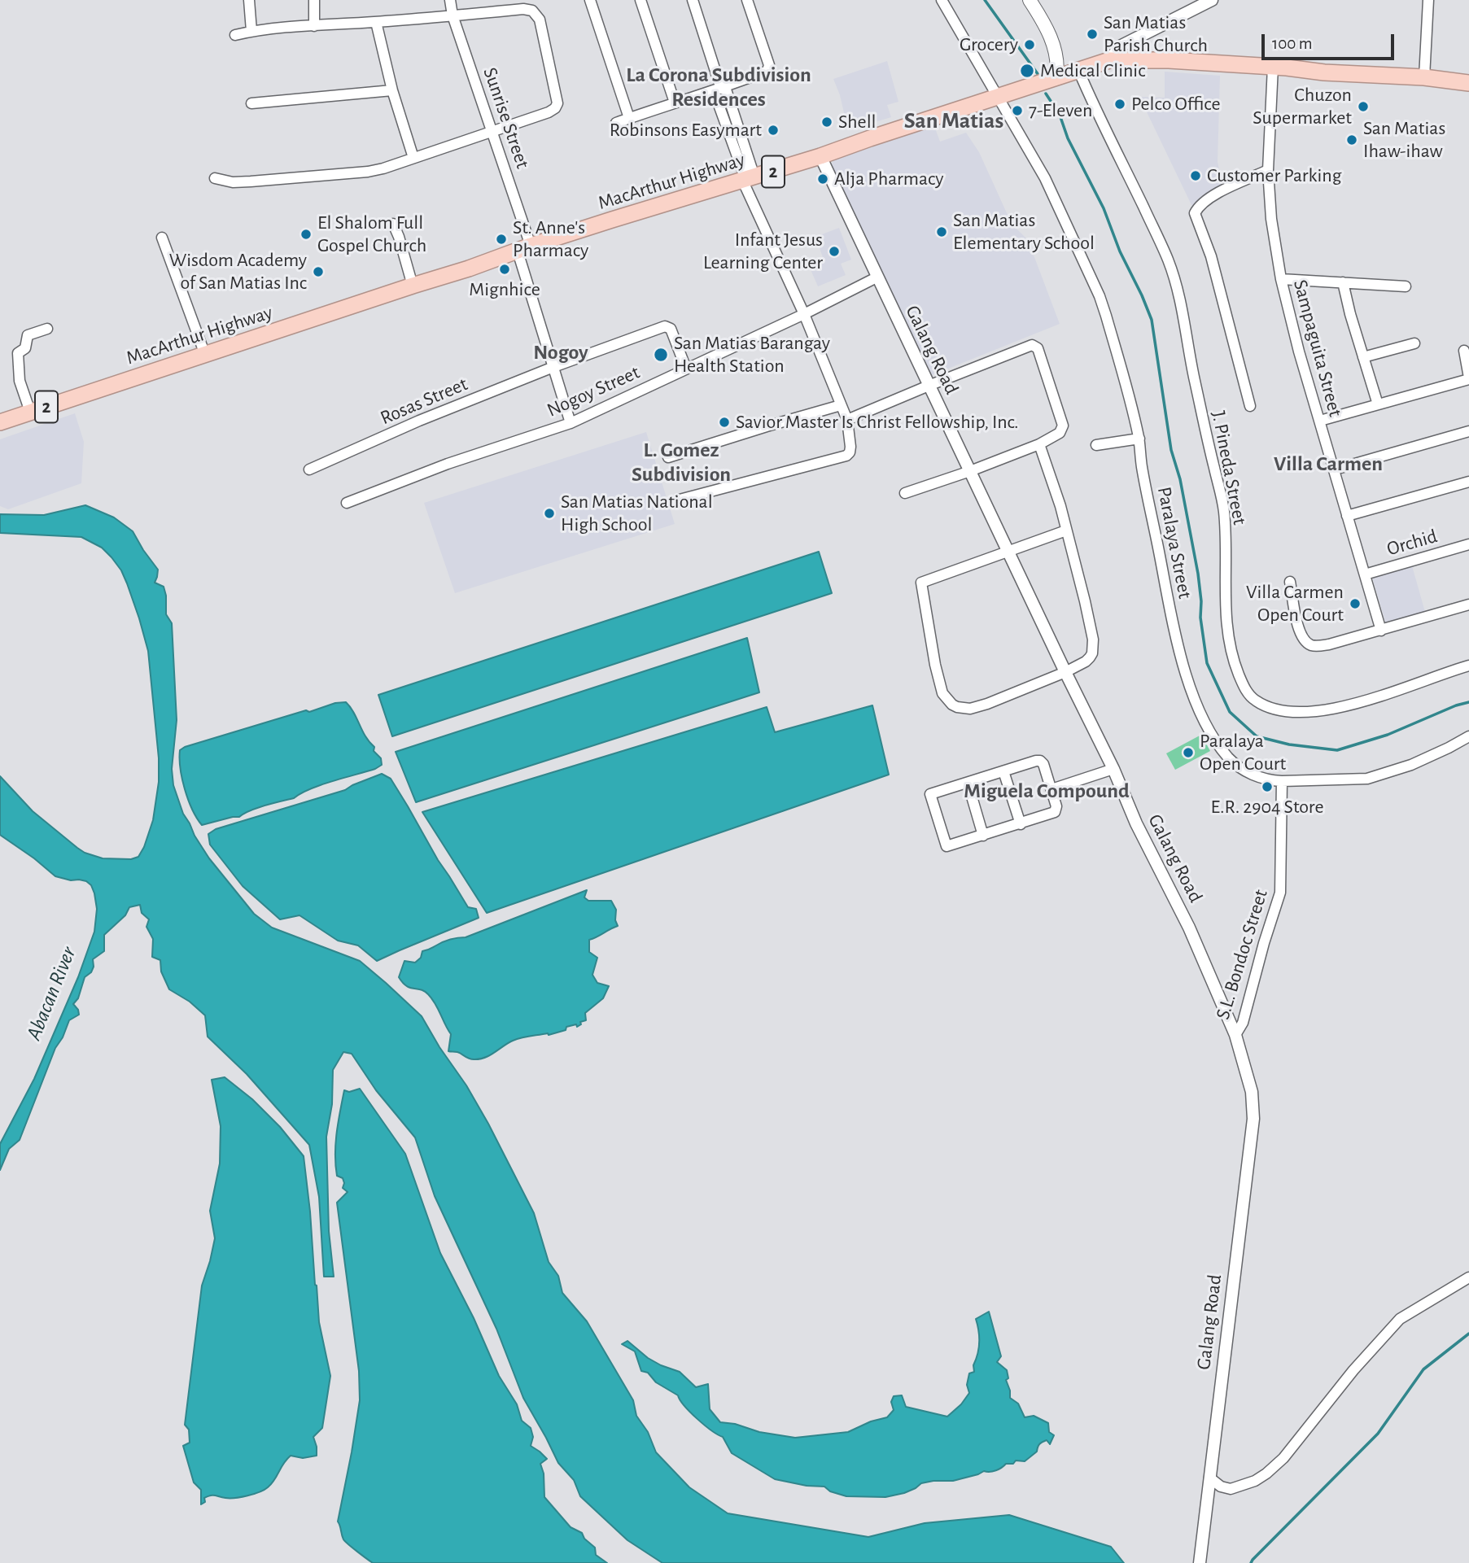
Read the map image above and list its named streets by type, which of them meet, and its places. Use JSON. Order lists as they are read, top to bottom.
{
  "streets": {
    "highway": ["2", "MacArthur Highway"],
    "street": [
      "Sunrise Street",
      "Sampaguita Street",
      "Galang Road",
      "Nogoy Street",
      "Rosas Street",
      "J. Pineda Street",
      "Paralaya Street",
      "Orchid",
      "S.L. Bondoc Street"
    ]
  },
  "crossings": [
    ["Sunrise Street", "MacArthur Highway"],
    ["Sunrise Street", "Nogoy Street"],
    ["Sunrise Street", "Rosas Street"],
    ["MacArthur Highway", "Sampaguita Street"],
    ["MacArthur Highway", "Galang Road"],
    ["MacArthur Highway", "J. Pineda Street"],
    ["MacArthur Highway", "Paralaya Street"],
    ["Sampaguita Street", "Orchid"],
    ["Galang Road", "Nogoy Street"],
    ["Galang Road", "S.L. Bondoc Street"],
    ["Nogoy Street", "Rosas Street"],
    ["Paralaya Street", "S.L. Bondoc Street"]
  ],
  "districts": [
    "La Corona Subdivision Residences",
    "San Matias",
    "Nogoy",
    "L. Gomez Subdivision",
    "Villa Carmen",
    "Miguela Compound"
  ],
  "water": ["Abacan River"],
  "places": [
    "San Matias Parish Church",
    "Grocery",
    "Medical Clinic",
    "Pelco Office",
    "Chuzon Supermarket",
    "7-Eleven",
    "Shell",
    "Robinsons Easymart",
    "San Matias Ihaw-ihaw",
    "Customer Parking",
    "Alja Pharmacy",
    "San Matias Elementary School",
    "El Shalom Full Gospel Church",
    "St. Anne's Pharmacy",
    "Infant Jesus Learning Center",
    "Mignhice",
    "Wisdom Academy of San Matias Inc",
    "San Matias Barangay Health Station",
    "Savior Master Is Christ Fellowship, Inc.",
    "San Matias National High School",
    "Villa Carmen Open Court",
    "Paralaya Open Court",
    "E.R. 2904 Store"
  ],
  "scale_bar": "100 m"
}
